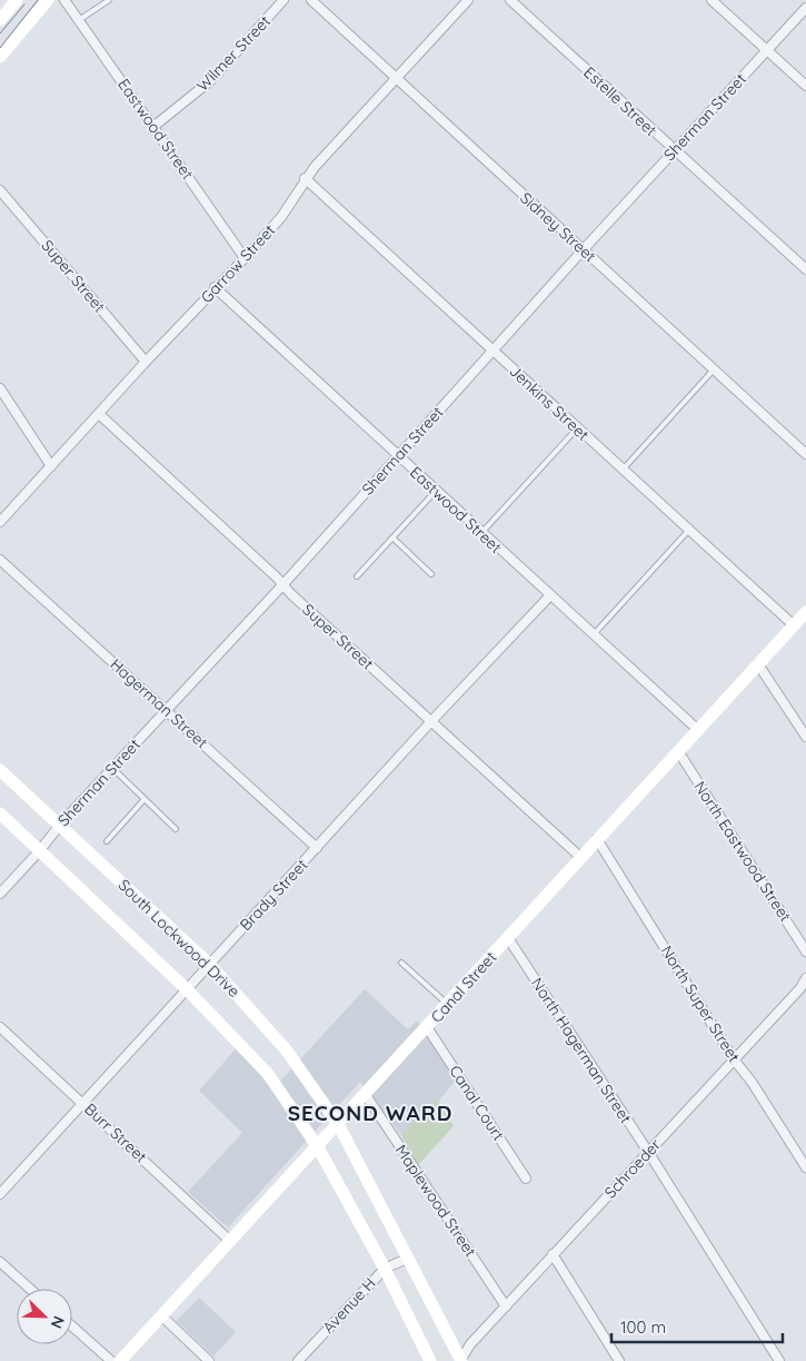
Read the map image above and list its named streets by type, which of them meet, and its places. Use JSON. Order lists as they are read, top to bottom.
{
  "streets": {
    "main road": ["South Lockwood Drive", "Canal Street"],
    "street": [
      "Wilmer Street",
      "Estelle Street",
      "Sherman Street",
      "Eastwood Street",
      "Sidney Street",
      "Garrow Street",
      "Super Street",
      "Jenkins Street",
      "Hagerman Street",
      "North Eastwood Street",
      "Brady Street",
      "North Super Street",
      "North Hagerman Street",
      "Canal Court",
      "Burr Street",
      "Schroeder",
      "Maplewood Street",
      "Avenue H"
    ]
  },
  "crossings": [
    ["Wilmer Street", "Eastwood Street"],
    ["Estelle Street", "Sherman Street"],
    ["Sherman Street", "Eastwood Street"],
    ["Sherman Street", "Sidney Street"],
    ["Sherman Street", "Super Street"],
    ["Sherman Street", "Jenkins Street"],
    ["Sherman Street", "Hagerman Street"],
    ["Sherman Street", "South Lockwood Drive"],
    ["Eastwood Street", "Garrow Street"],
    ["Eastwood Street", "Brady Street"],
    ["Eastwood Street", "Canal Street"],
    ["Sidney Street", "Garrow Street"],
    ["Garrow Street", "Super Street"],
    ["Garrow Street", "Jenkins Street"],
    ["Super Street", "Brady Street"],
    ["Super Street", "Canal Street"],
    ["Jenkins Street", "Canal Street"],
    ["Hagerman Street", "Brady Street"],
    ["North Eastwood Street", "Canal Street"],
    ["Brady Street", "South Lockwood Drive"],
    ["Brady Street", "Burr Street"],
    ["South Lockwood Drive", "Canal Street"],
    ["South Lockwood Drive", "Schroeder"],
    ["South Lockwood Drive", "Avenue H"],
    ["Canal Street", "North Super Street"],
    ["Canal Street", "North Hagerman Street"],
    ["Canal Street", "Canal Court"],
    ["Canal Street", "Burr Street"],
    ["Canal Street", "Maplewood Street"],
    ["North Super Street", "Schroeder"],
    ["North Hagerman Street", "Schroeder"],
    ["Schroeder", "Maplewood Street"]
  ],
  "districts": ["SECOND WARD"],
  "scale_bar": "100 m",
  "north": "bottom right"
}
